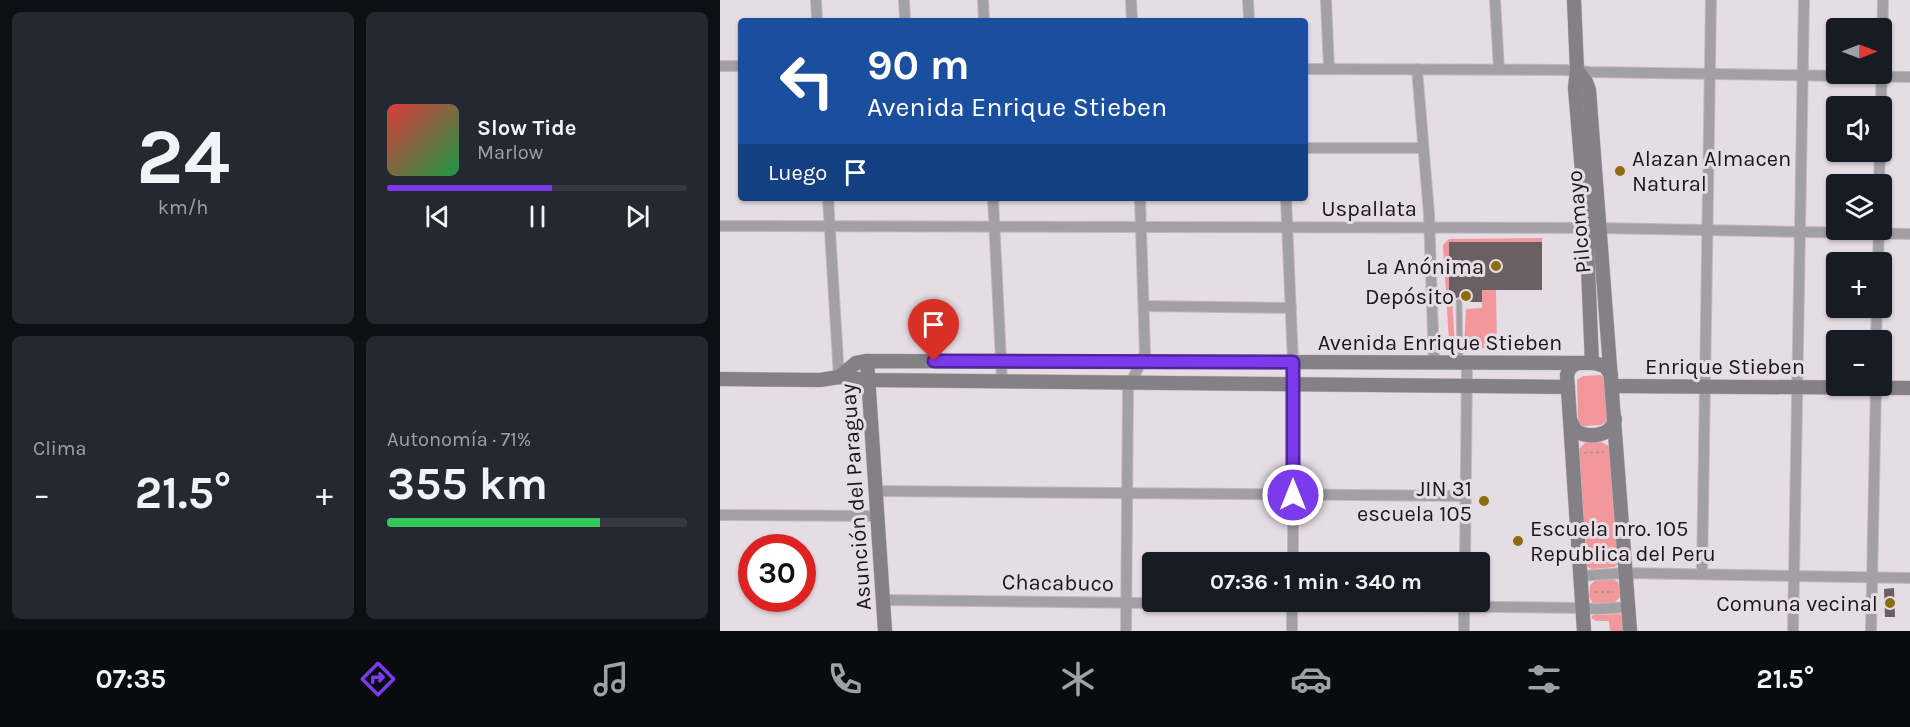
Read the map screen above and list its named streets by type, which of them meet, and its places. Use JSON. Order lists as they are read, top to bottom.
{
  "streets": {
    "main road": [
      "Pilcomayo",
      "Avenida Enrique Stieben",
      "Enrique Stieben",
      "Asunción del Paraguay"
    ],
    "street": ["Uspallata", "Chacabuco"]
  },
  "crossings": [
    ["Uspallata", "Pilcomayo"],
    ["Uspallata", "Asunción del Paraguay"],
    ["Pilcomayo", "Avenida Enrique Stieben"],
    ["Pilcomayo", "Enrique Stieben"],
    ["Avenida Enrique Stieben", "Enrique Stieben"],
    ["Avenida Enrique Stieben", "Asunción del Paraguay"],
    ["Asunción del Paraguay", "Chacabuco"]
  ],
  "places": [
    "Alazan Almacen Natural",
    "La Anónima",
    "Depósito",
    "JIN 31 escuela 105",
    "Escuela nro. 105 Republica del Peru",
    "Comuna vecinal"
  ],
  "north": "right",
  "page": {
    "tile": [
      ["24", "km/h"],
      "Clima",
      ["Autonomía · 71%", "355 km"]
    ],
    "map_buttons": ["+", "−"],
    "turn": ["90 m", "Avenida Enrique Stieben"],
    "song": ["Slow Tide", "Marlow"],
    "then": "Luego",
    "heat": ["−", "21.5°", "+"],
    "limit": "30",
    "trip": "07:36 · 1 min · 340 m",
    "tabs": ["07:35", "21.5°"]
  }
}
